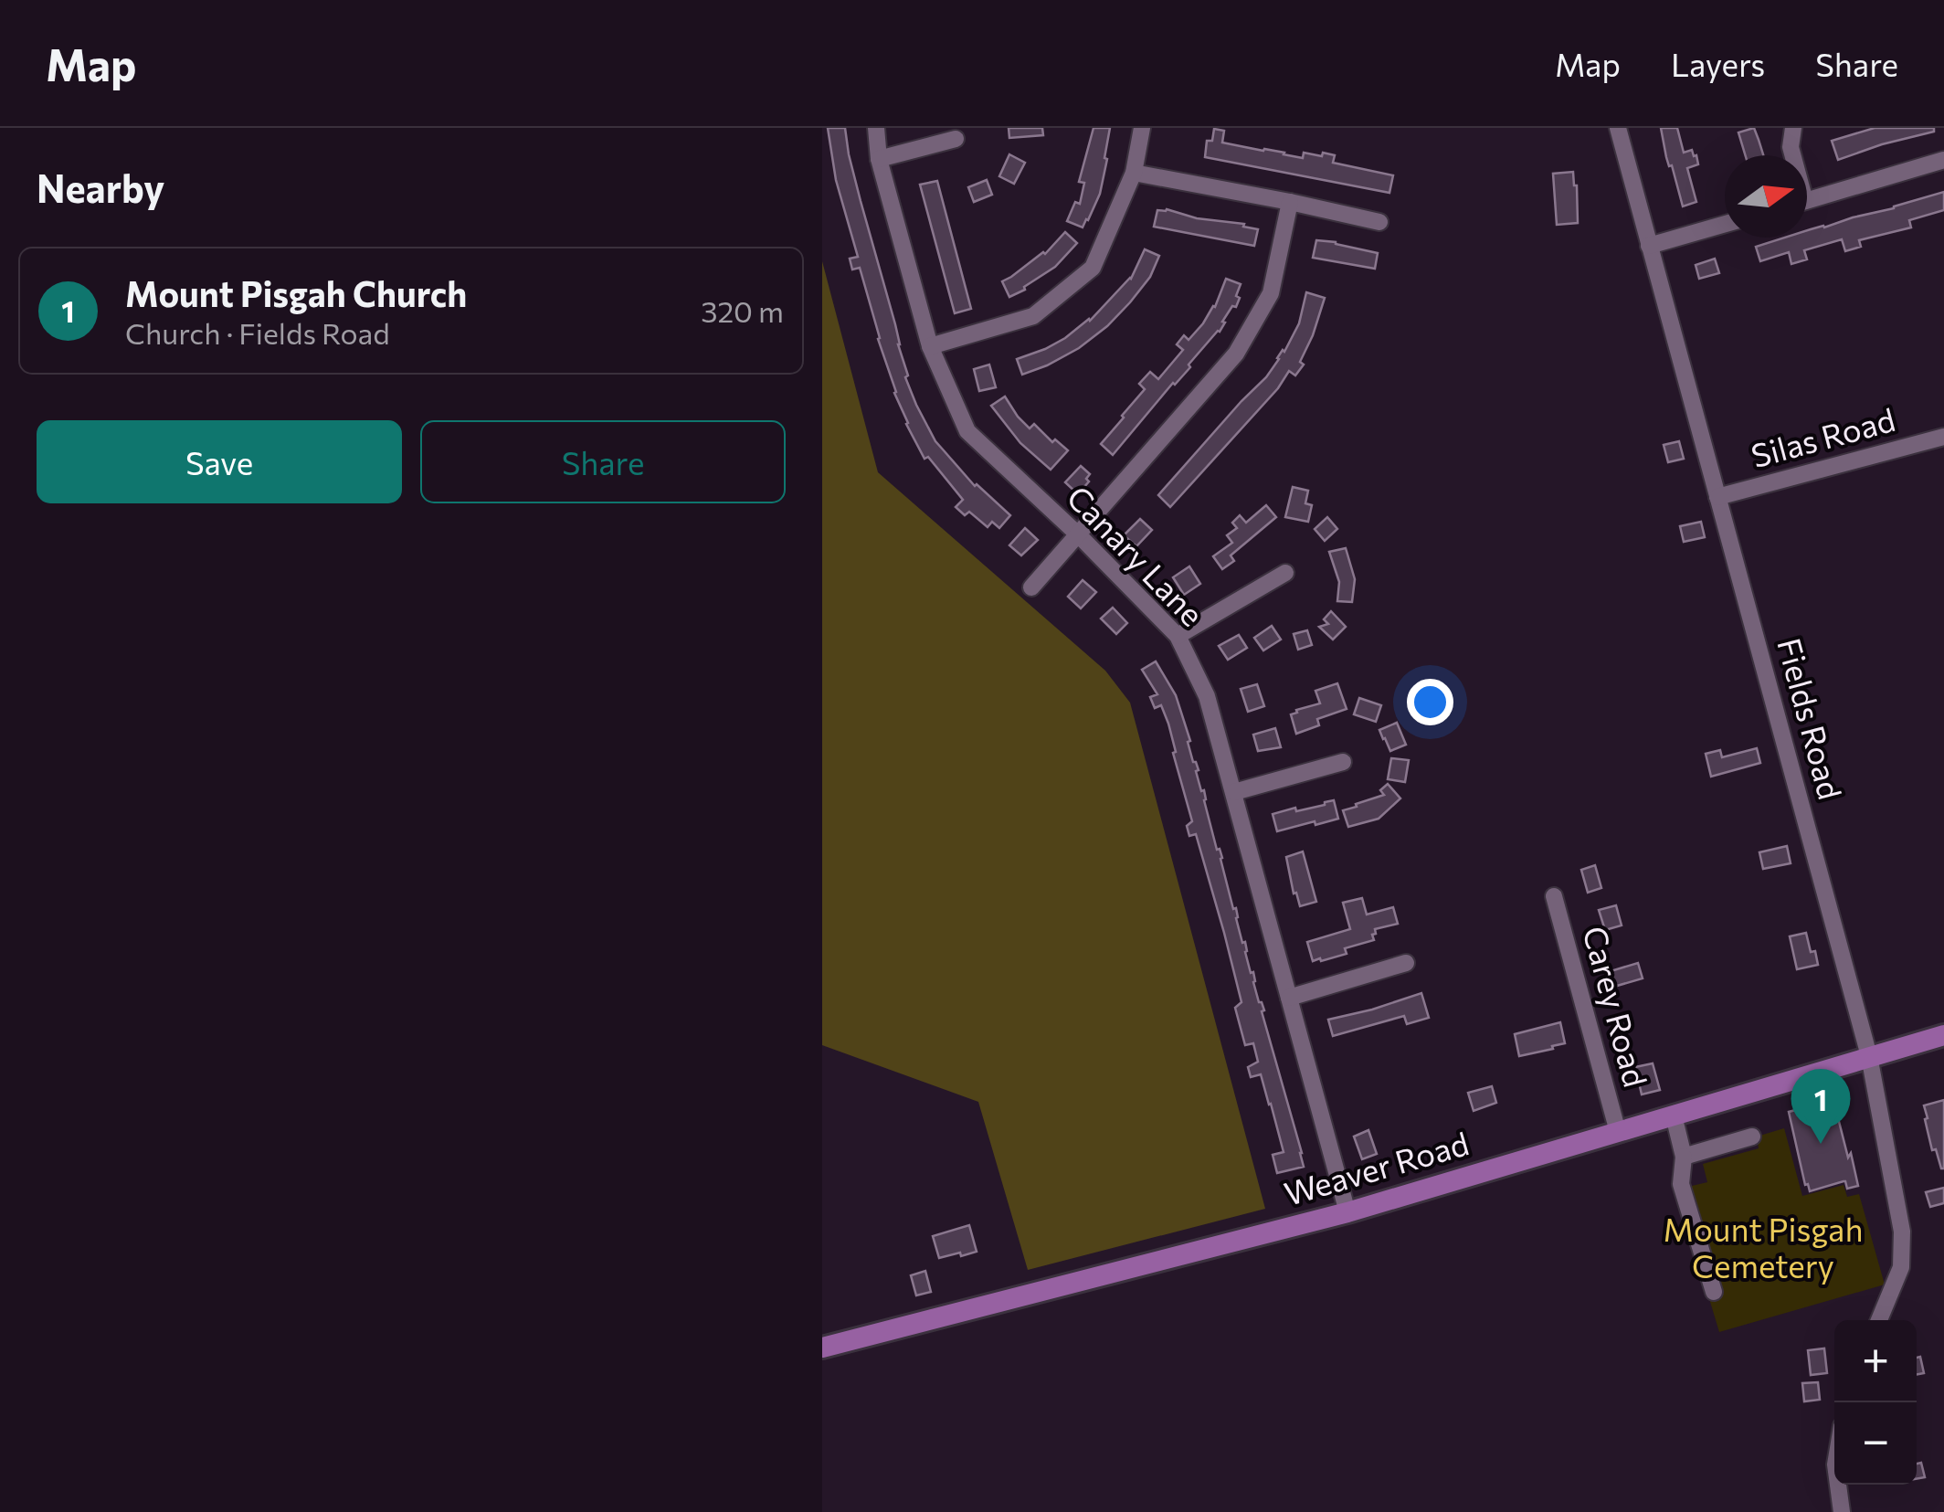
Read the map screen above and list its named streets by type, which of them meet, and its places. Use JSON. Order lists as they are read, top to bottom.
{
  "streets": {
    "main road": ["Weaver Road"],
    "street": [
      "Silas Road",
      "Canary Lane",
      "Fields Road",
      "Carey Road"
    ]
  },
  "crossings": [
    ["Silas Road", "Fields Road"],
    ["Canary Lane", "Weaver Road"],
    ["Fields Road", "Weaver Road"],
    ["Carey Road", "Weaver Road"]
  ],
  "parks": ["Mount Pisgah Cemetery"],
  "north": "right",
  "page": {
    "header": "Map",
    "nav": ["Map", "Layers", "Share"],
    "heading": "Nearby",
    "list": [
      {
        "mark": "1",
        "name": "Mount Pisgah Church",
        "note": "Church · Fields Road",
        "value": "320 m"
      }
    ],
    "buttons": ["Save", "Share"],
    "pins": "1",
    "map_buttons": ["+", "−"]
  }
}
